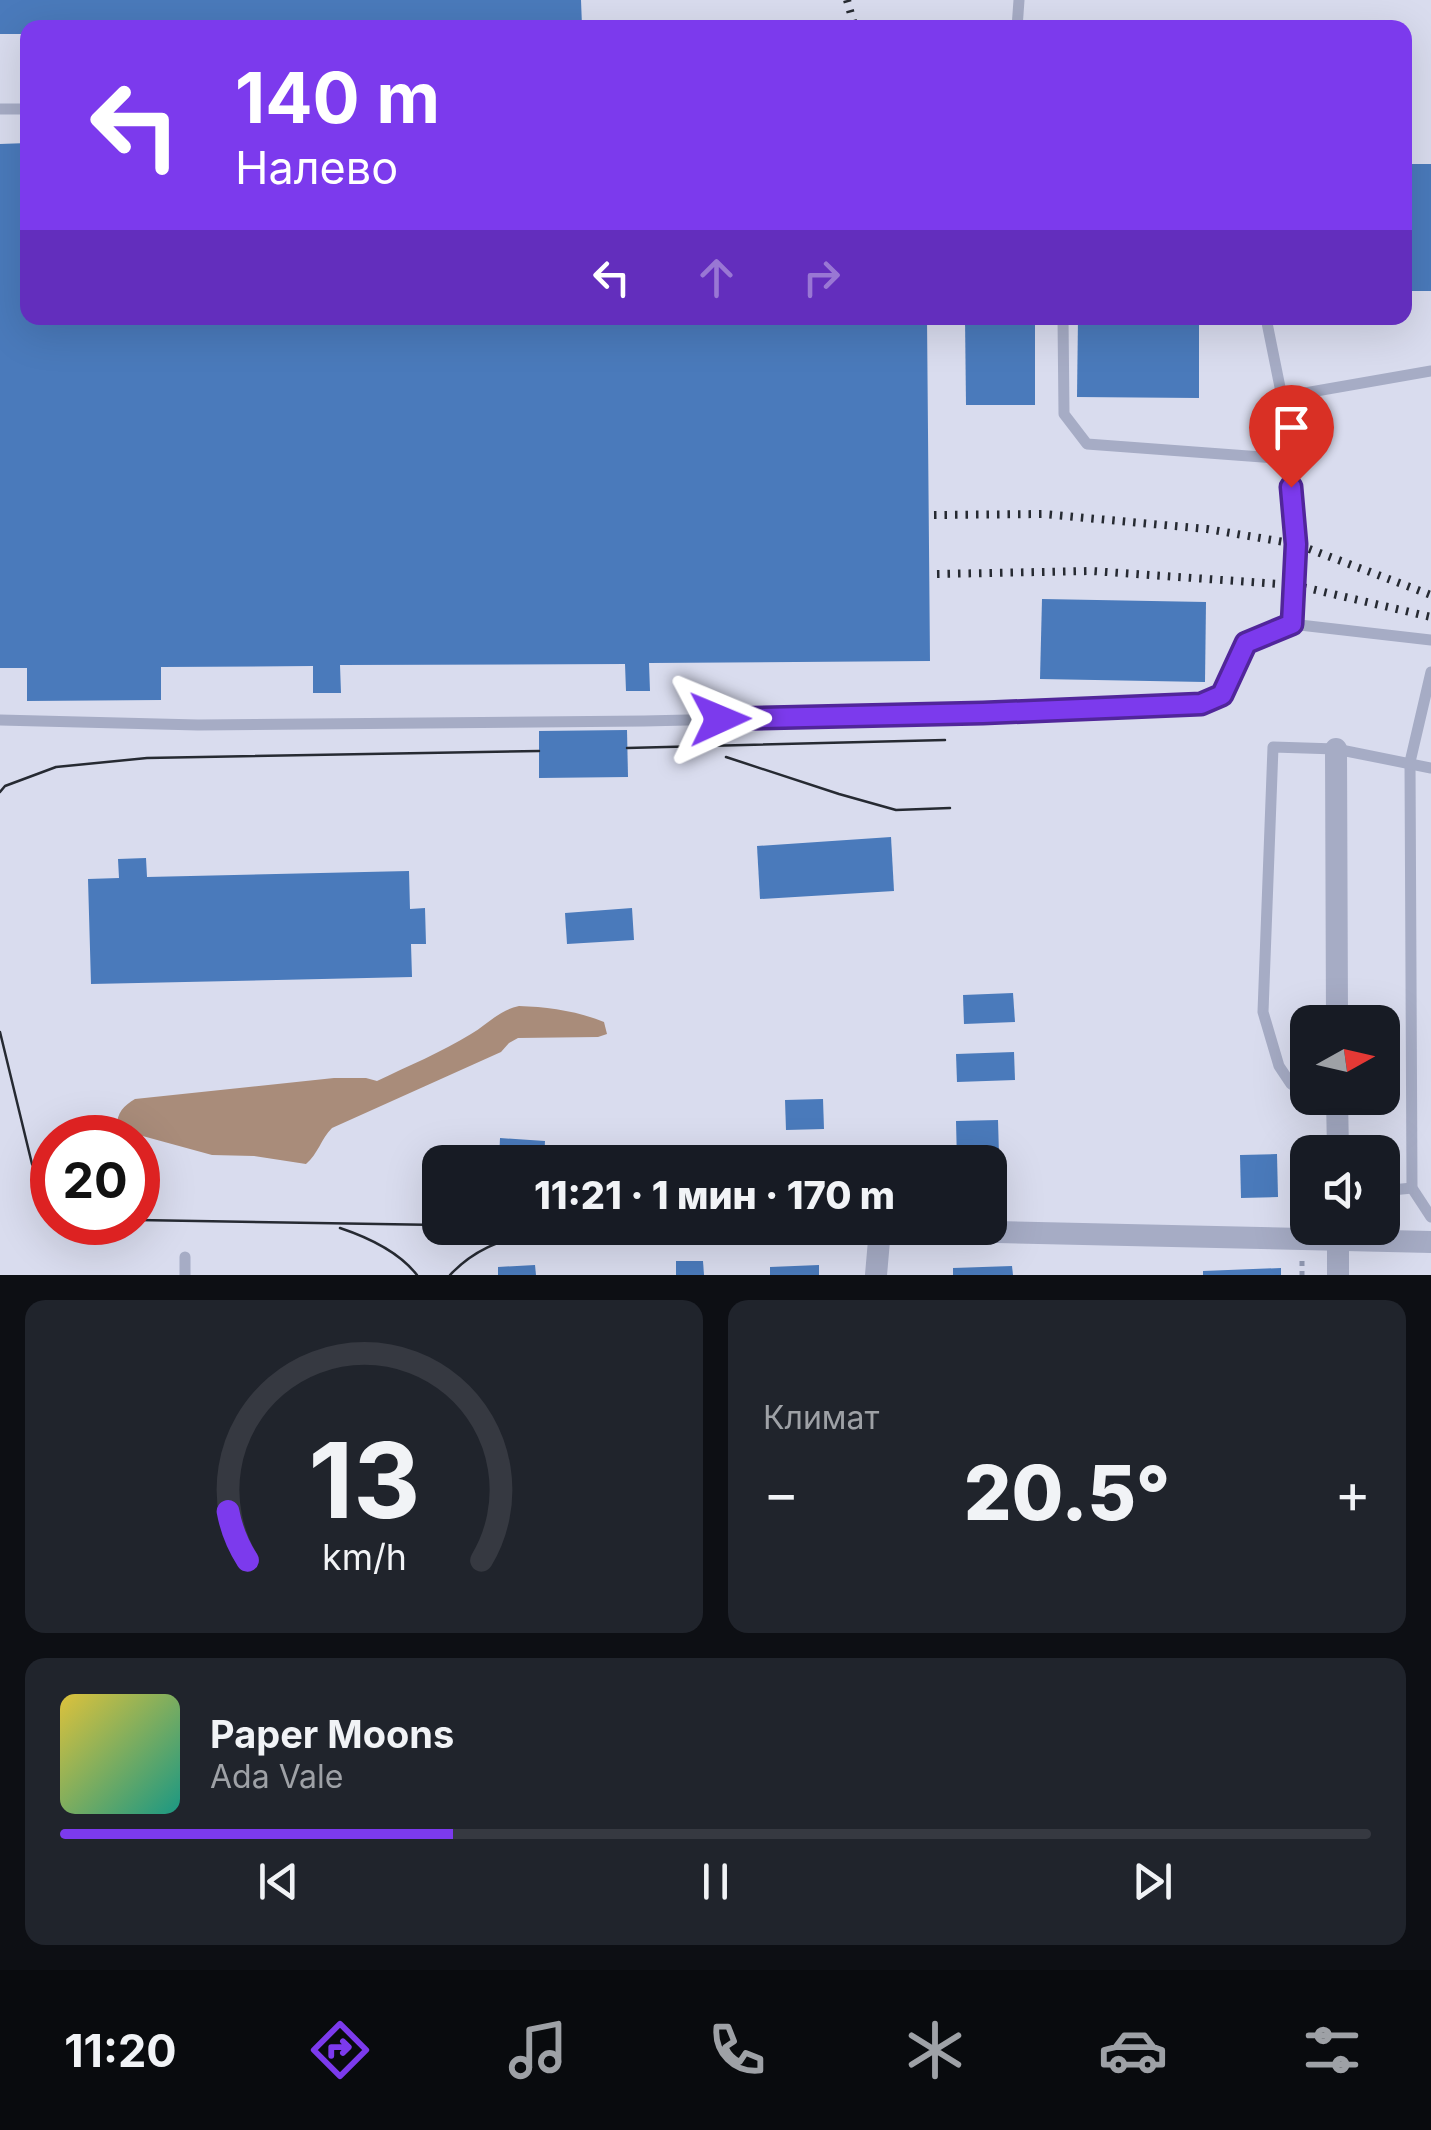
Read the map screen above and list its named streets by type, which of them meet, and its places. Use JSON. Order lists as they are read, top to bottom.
{
  "north": "right",
  "page": {
    "turn": ["140 m", "Налево"],
    "limit": "20",
    "trip": "11:21 · 1 мин · 170 m",
    "tile": "Климат",
    "heat": ["−", "20.5°", "+"],
    "song": ["Paper Moons", "Ada Vale"],
    "tabs": "11:20",
    "gauge": ["13", "km/h"]
  }
}
